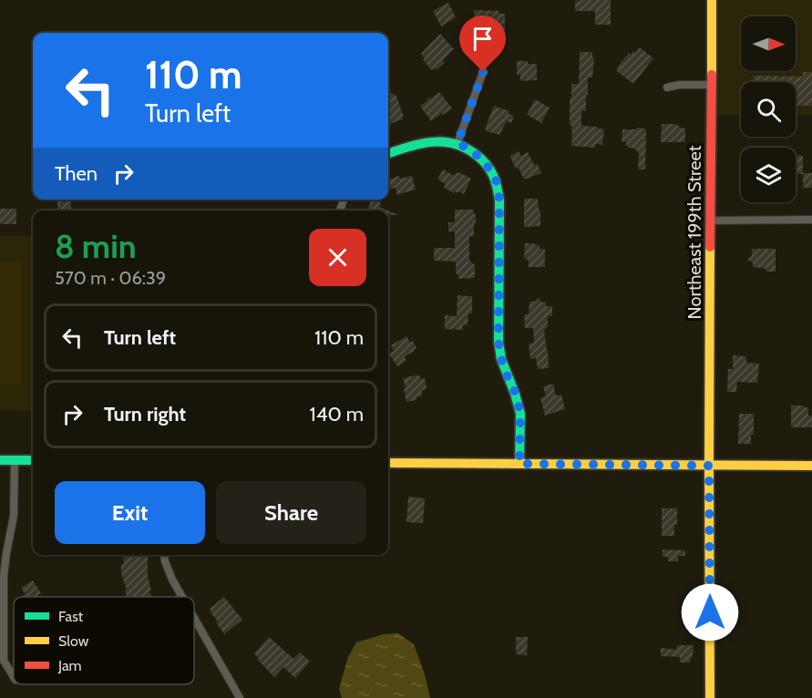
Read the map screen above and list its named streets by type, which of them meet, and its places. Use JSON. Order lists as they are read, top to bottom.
{
  "streets": {
    "street": ["Northeast 199th Street"]
  },
  "legend": ["Fast", "Slow", "Jam"],
  "north": "right",
  "page": {
    "turn": ["110 m", "Turn left"],
    "then": "Then",
    "heading": ["8 min", "570 m · 06:39"],
    "list": [
      {
        "name": "Turn left",
        "value": "110 m"
      },
      {
        "name": "Turn right",
        "value": "140 m"
      }
    ],
    "buttons": ["Exit", "Share"]
  }
}
